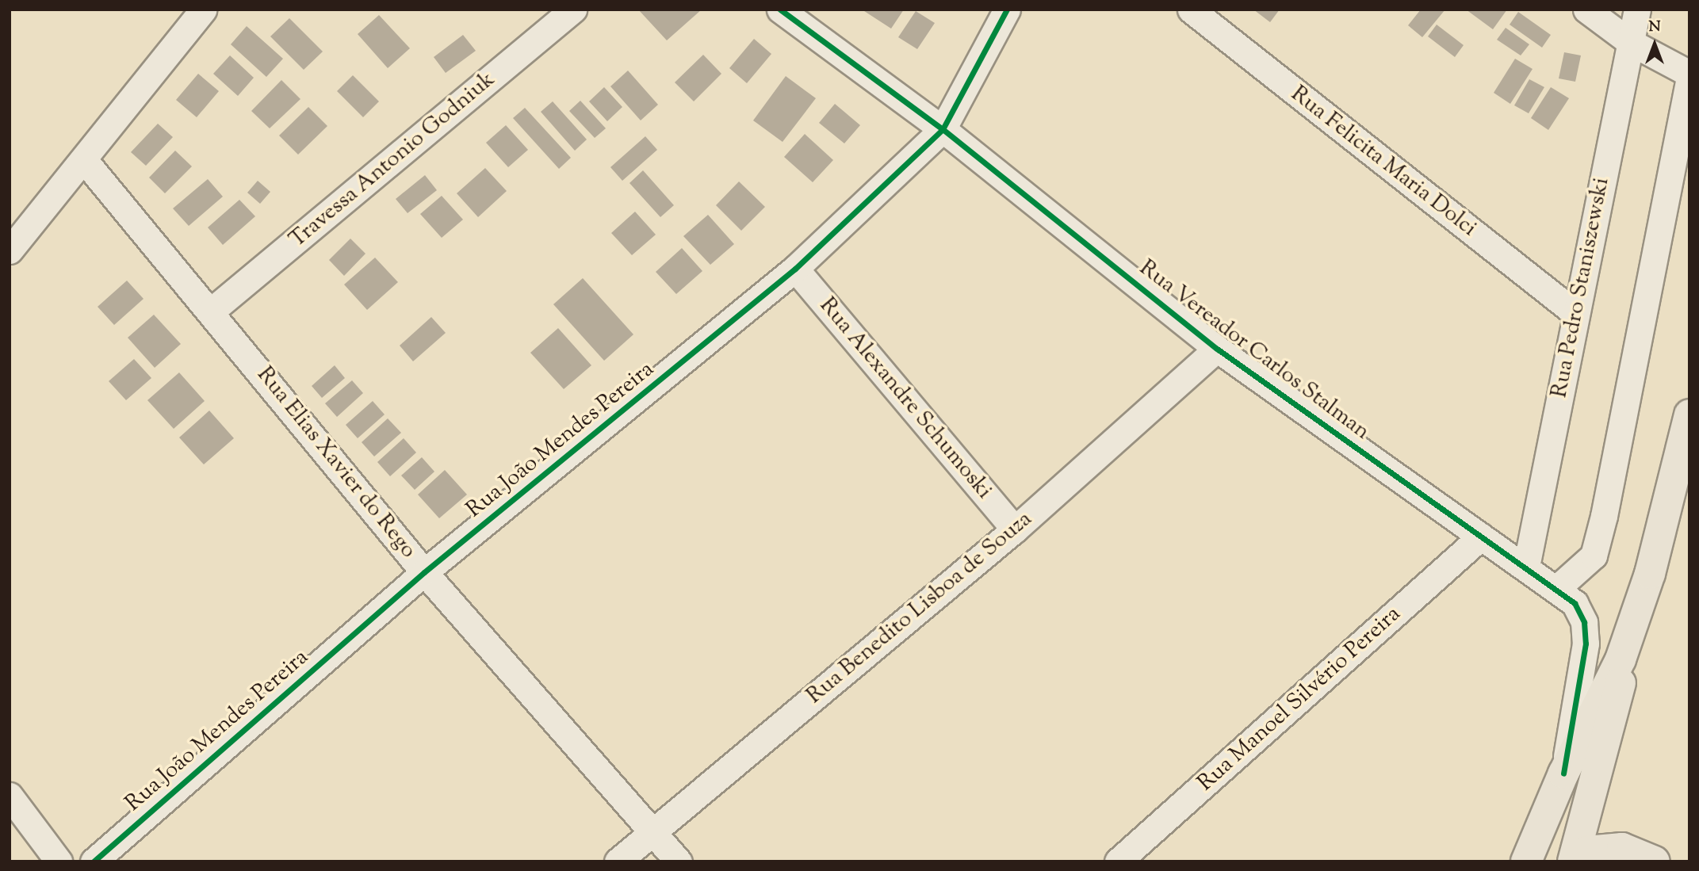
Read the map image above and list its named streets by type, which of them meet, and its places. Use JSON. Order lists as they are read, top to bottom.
{
  "streets": {
    "street": [
      "Travessa Antonio Godniuk",
      "Rua Felicita Maria Dolci",
      "Rua Pedro Staniszewski",
      "Rua Vereador Carlos Stalman",
      "Rua Alexandre Schumoski",
      "Rua João Mendes Pereira",
      "Rua Elias Xavier do Rego",
      "Rua Benedito Lisboa de Souza",
      "Rua Manoel Silvério Pereira"
    ]
  },
  "crossings": [
    ["Travessa Antonio Godniuk", "Rua Elias Xavier do Rego"],
    ["Rua Felicita Maria Dolci", "Rua Pedro Staniszewski"],
    ["Rua Pedro Staniszewski", "Rua Vereador Carlos Stalman"],
    ["Rua Vereador Carlos Stalman", "Rua João Mendes Pereira"],
    ["Rua Vereador Carlos Stalman", "Rua Benedito Lisboa de Souza"],
    ["Rua Vereador Carlos Stalman", "Rua Manoel Silvério Pereira"],
    ["Rua Alexandre Schumoski", "Rua João Mendes Pereira"],
    ["Rua Alexandre Schumoski", "Rua Benedito Lisboa de Souza"],
    ["Rua João Mendes Pereira", "Rua Elias Xavier do Rego"],
    ["Rua Elias Xavier do Rego", "Rua Benedito Lisboa de Souza"]
  ],
  "north": "top"
}
